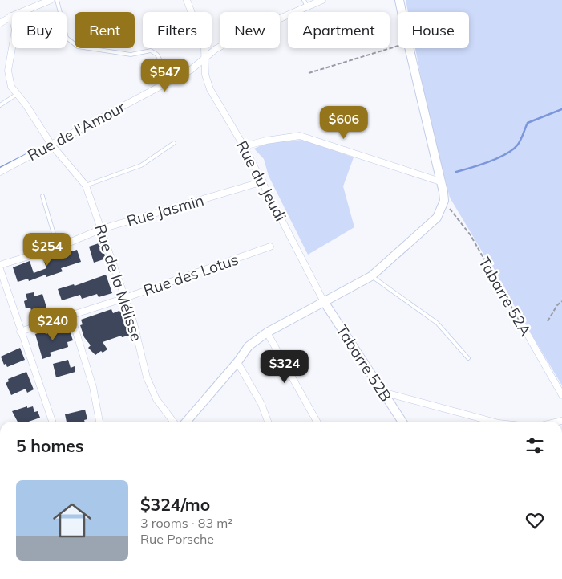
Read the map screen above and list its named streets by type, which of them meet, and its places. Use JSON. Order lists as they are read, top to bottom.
{
  "streets": {
    "street": [
      "Rue de l'Amour",
      "Rue du Jeudi",
      "Rue Jasmin",
      "Rue des Lotus",
      "Rue de la Mélisse",
      "Tabarre 52A",
      "Tabarre 52B"
    ]
  },
  "crossings": [
    ["Rue de l'Amour", "Rue du Jeudi"],
    ["Rue de l'Amour", "Rue de la Mélisse"],
    ["Rue du Jeudi", "Rue Jasmin"],
    ["Rue du Jeudi", "Tabarre 52B"],
    ["Rue Jasmin", "Rue de la Mélisse"],
    ["Rue des Lotus", "Rue de la Mélisse"]
  ],
  "page": {
    "chip": [
      "Buy",
      "Rent",
      "Filters",
      "New",
      "Apartment",
      "House"
    ],
    "price": [
      "$547",
      "$606",
      "$254",
      "$240",
      "$324"
    ],
    "heading": "5 homes",
    "list": [
      {
        "name": "$324/mo",
        "note": "3 rooms · 83 m² · Rue Porsche"
      }
    ]
  }
}
